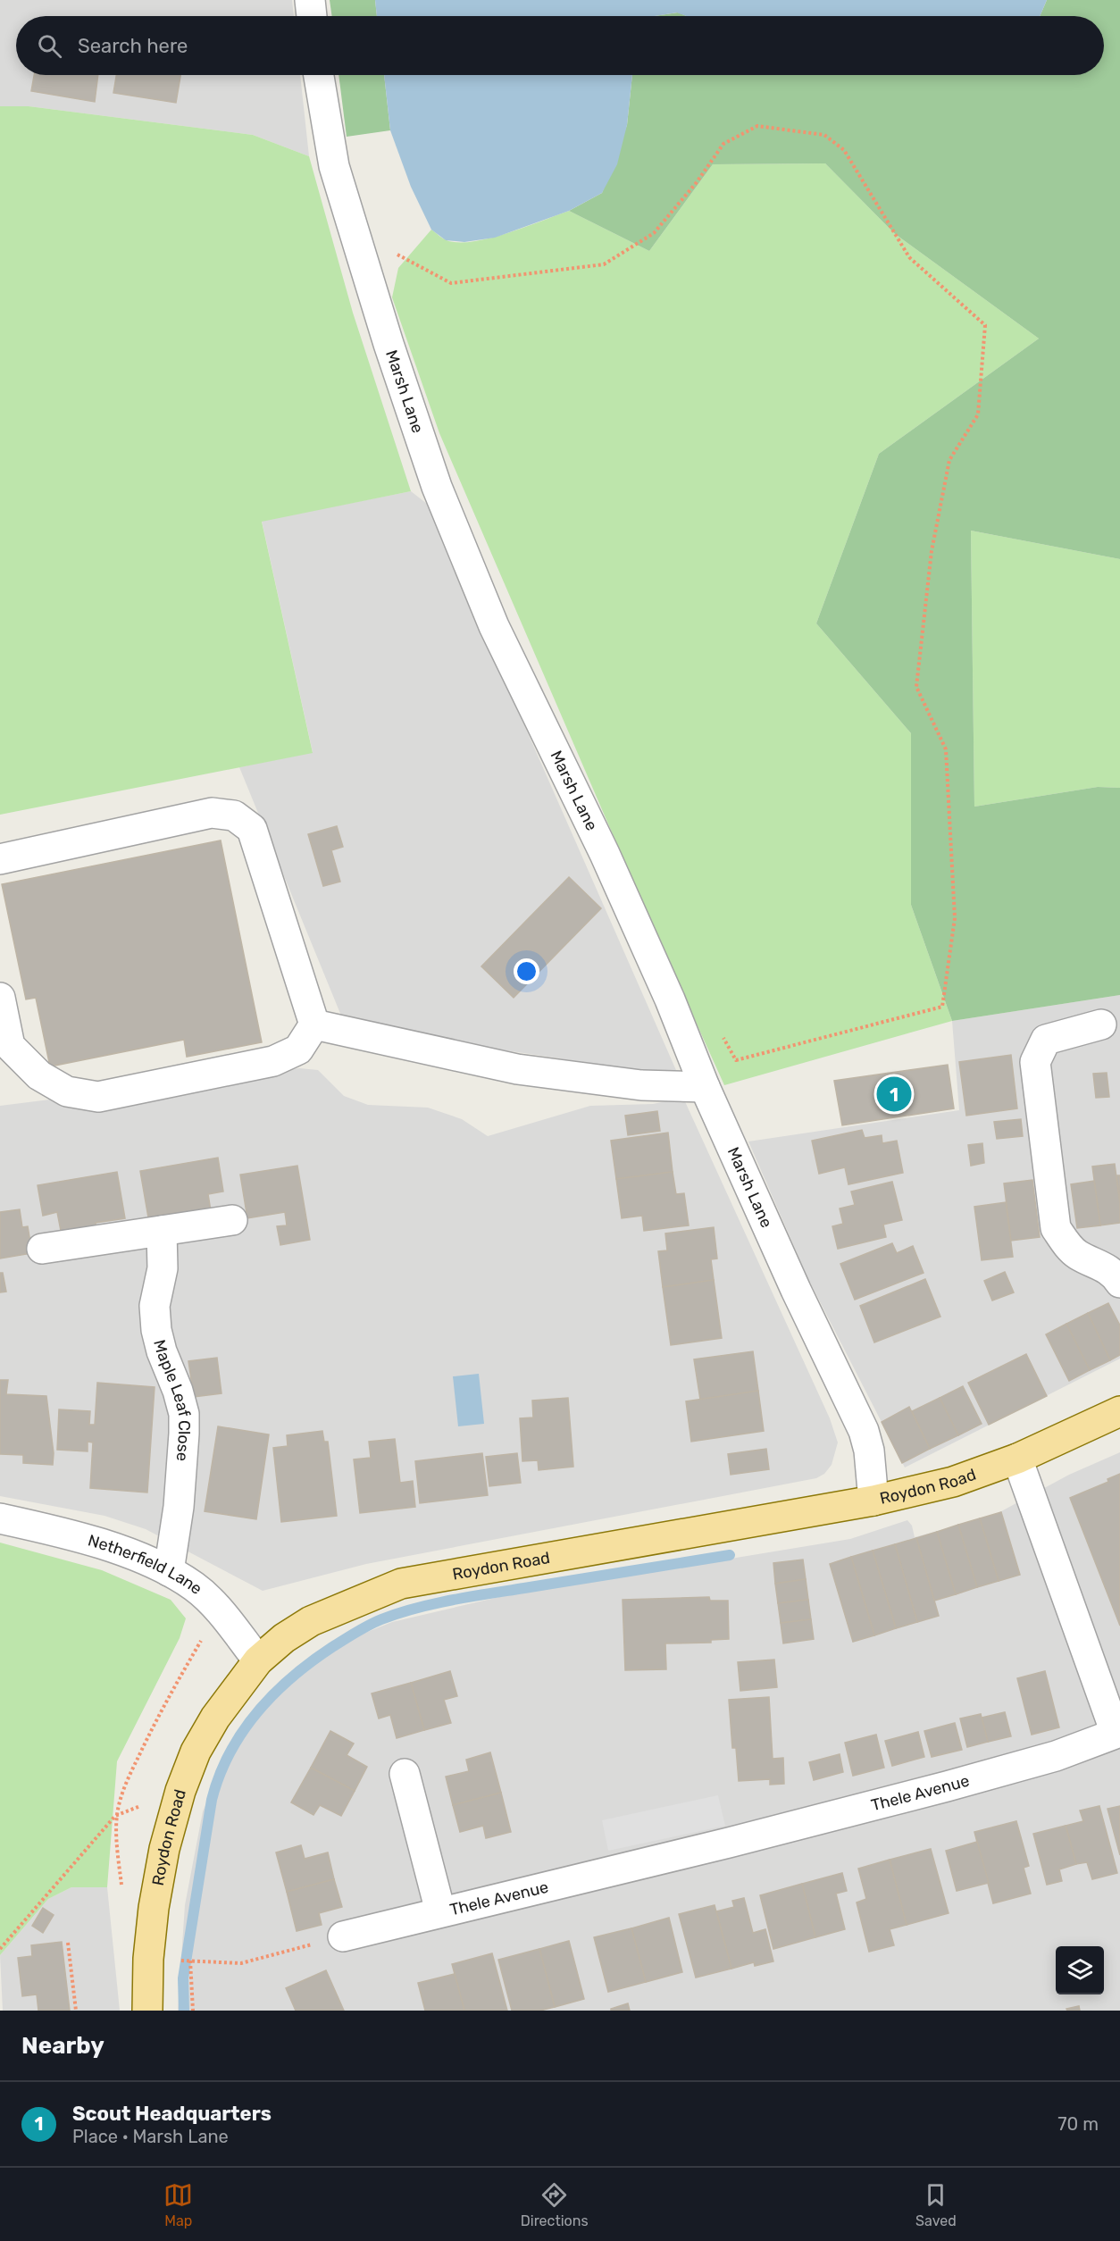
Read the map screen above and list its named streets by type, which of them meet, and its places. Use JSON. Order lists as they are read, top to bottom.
{
  "streets": {
    "main road": ["Roydon Road"],
    "street": [
      "Marsh Lane",
      "Maple Leaf Close",
      "Netherfield Lane",
      "Thele Avenue"
    ]
  },
  "crossings": [
    ["Marsh Lane", "Roydon Road"],
    ["Maple Leaf Close", "Netherfield Lane"],
    ["Roydon Road", "Netherfield Lane"],
    ["Roydon Road", "Thele Avenue"]
  ],
  "page": {
    "search": "Search here",
    "pins": "1",
    "heading": "Nearby",
    "list": [
      {
        "mark": "1",
        "name": "Scout Headquarters",
        "note": "Place · Marsh Lane",
        "value": "70 m"
      }
    ],
    "nav": ["Map", "Directions", "Saved"]
  }
}
